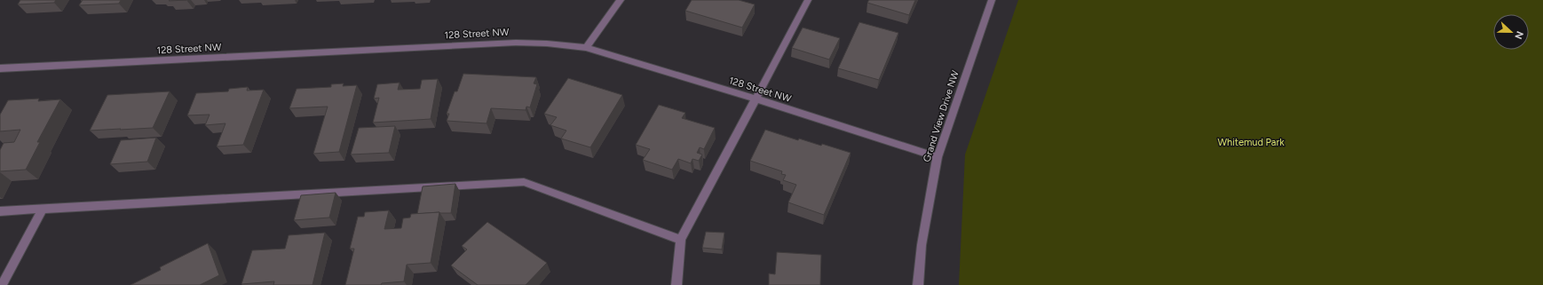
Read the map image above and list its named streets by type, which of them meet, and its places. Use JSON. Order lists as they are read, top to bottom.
{
  "streets": {
    "street": ["128 Street NW", "Grand View Drive NW"]
  },
  "crossings": [
    ["128 Street NW", "Grand View Drive NW"]
  ],
  "parks": ["Whitemud Park"],
  "north": "right"
}
